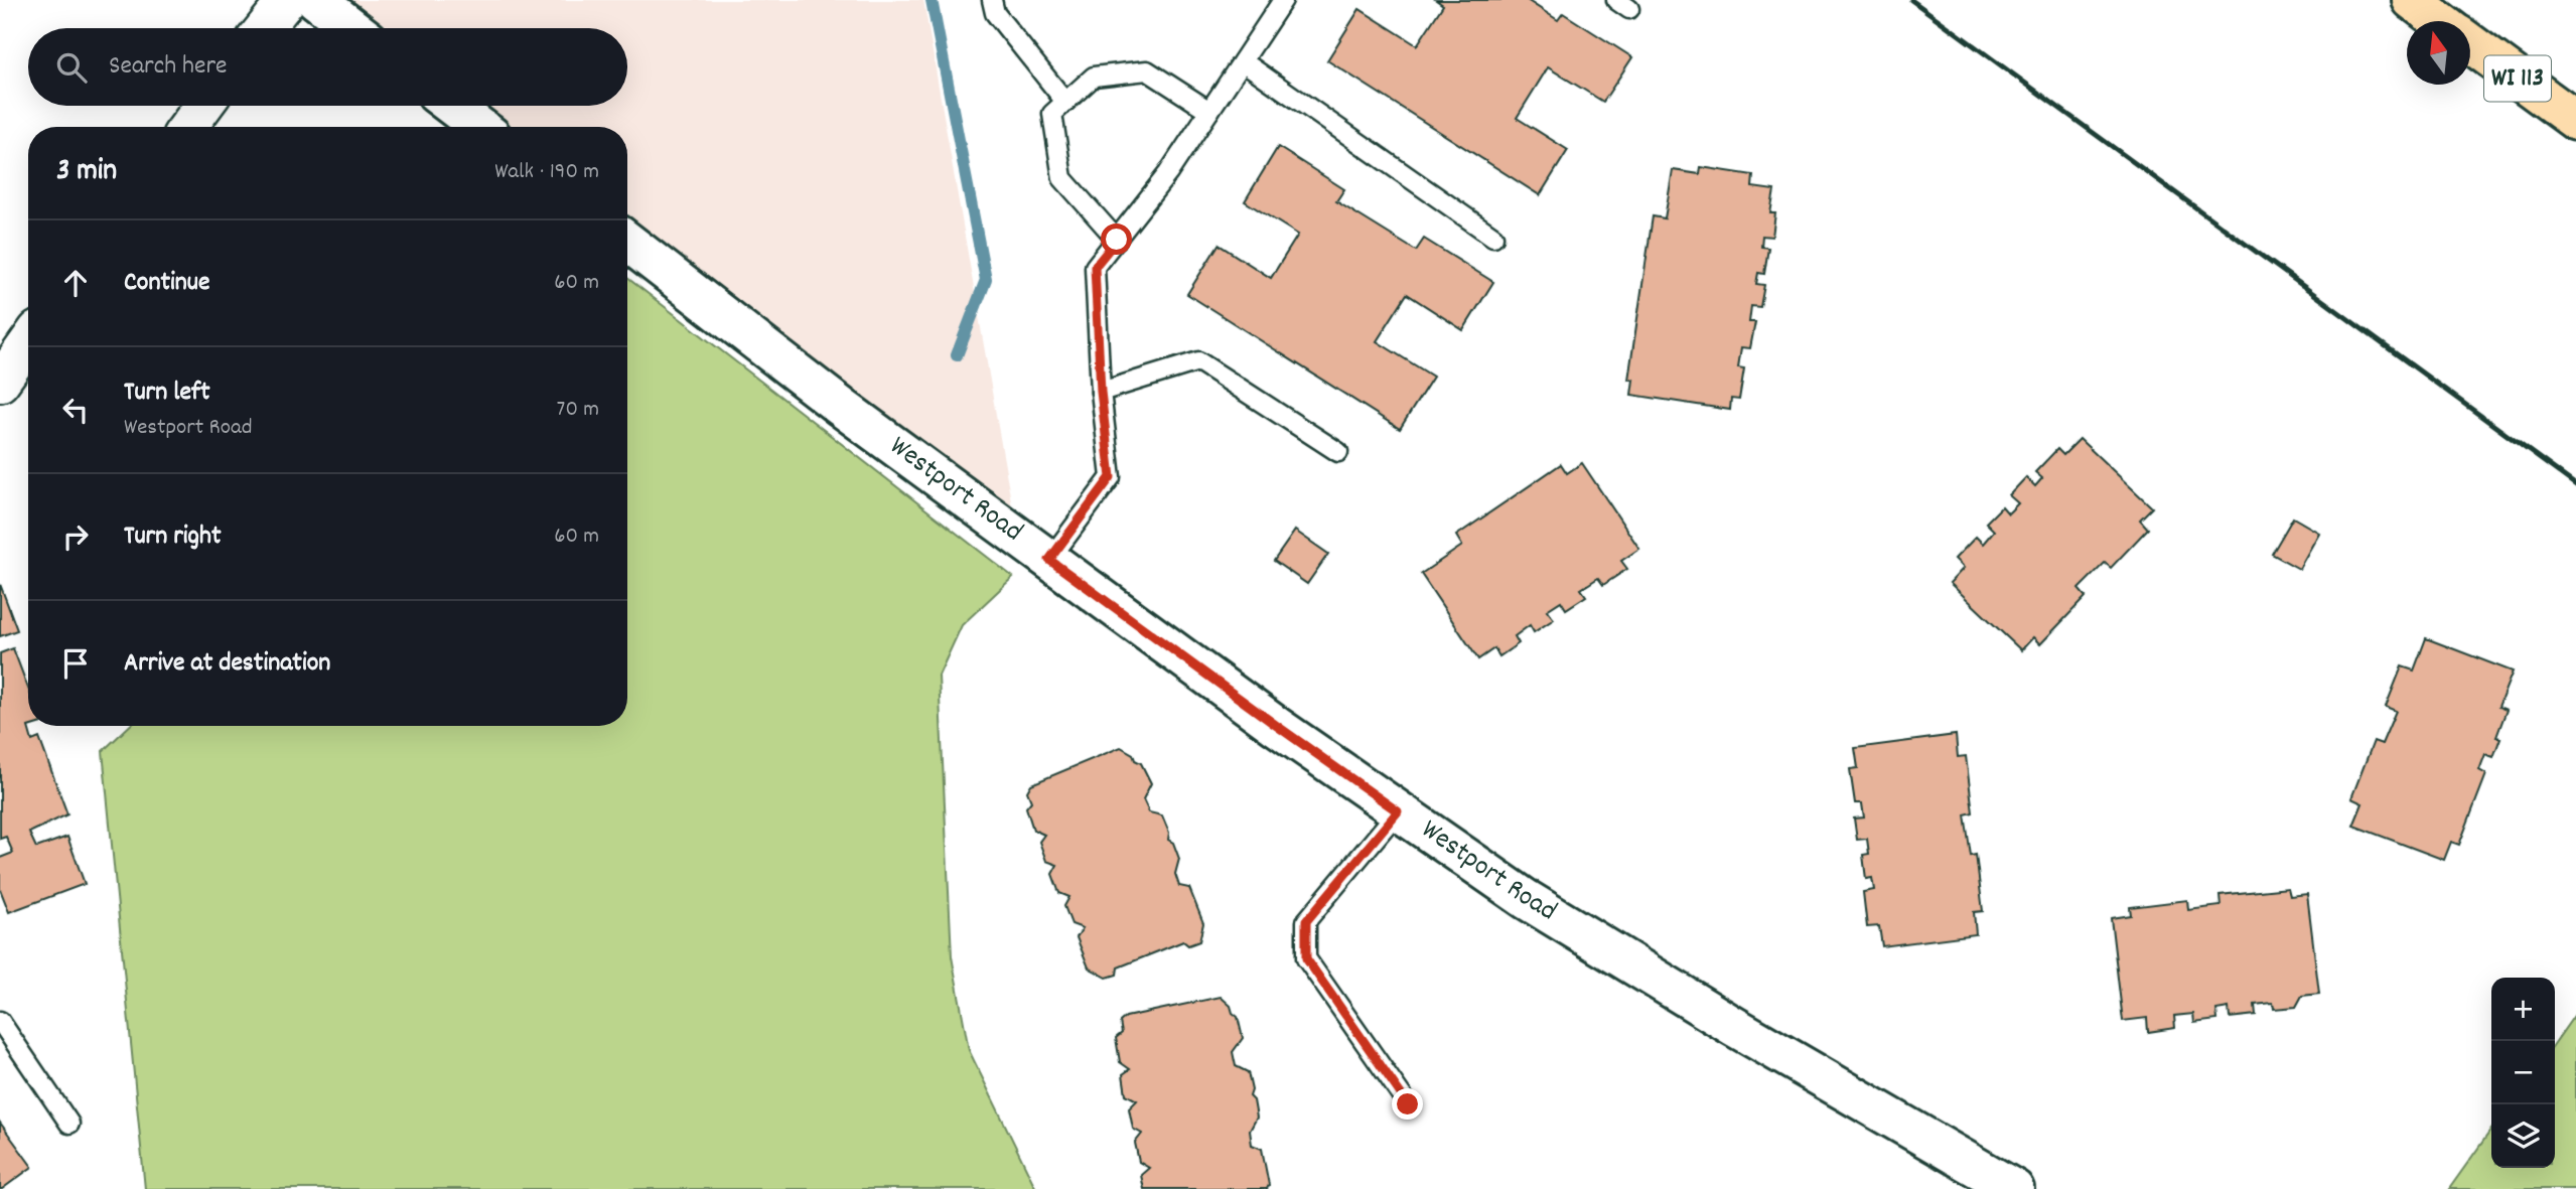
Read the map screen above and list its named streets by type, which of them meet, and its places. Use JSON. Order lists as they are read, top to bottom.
{
  "streets": {
    "main road": ["WI 113"],
    "street": ["Westport Road"]
  },
  "north": "top",
  "page": {
    "search": "Search here",
    "heading": ["3 min", "Walk · 190 m"],
    "list": [
      ["Continue", "60 m"],
      ["Turn left", "Westport Road", "70 m"],
      ["Turn right", "60 m"],
      "Arrive at destination"
    ],
    "map_buttons": ["+", "−"]
  }
}
